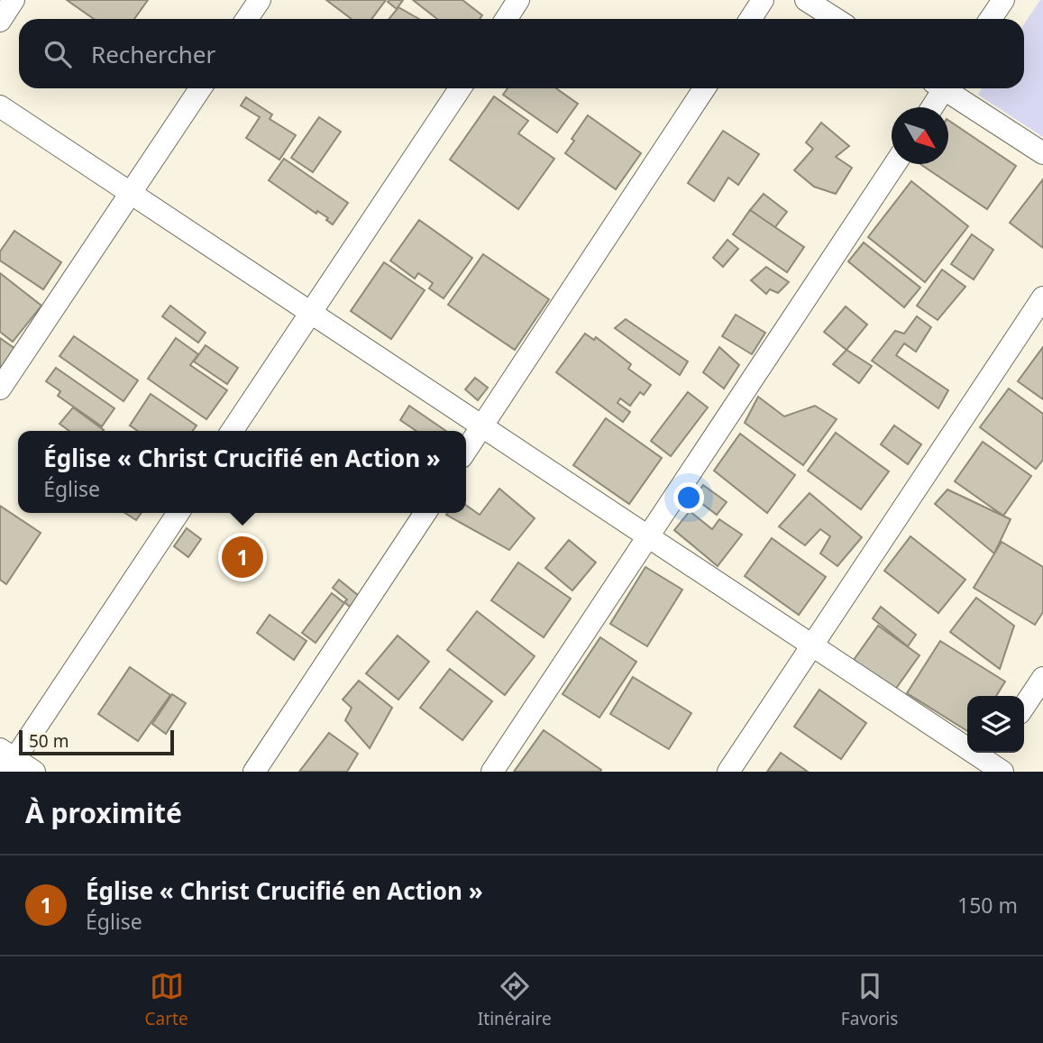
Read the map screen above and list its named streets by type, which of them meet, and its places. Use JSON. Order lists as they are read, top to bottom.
{
  "scale_bar": "50 m",
  "north": "bottom right",
  "page": {
    "search": "Rechercher",
    "popup": ["Église « Christ Crucifié en Action »", "Église"],
    "pins": "1",
    "scale": "50 m",
    "heading": "À proximité",
    "list": [
      {
        "mark": "1",
        "name": "Église « Christ Crucifié en Action »",
        "note": "Église",
        "value": "150 m"
      }
    ],
    "nav": ["Carte", "Itinéraire", "Favoris"]
  }
}
